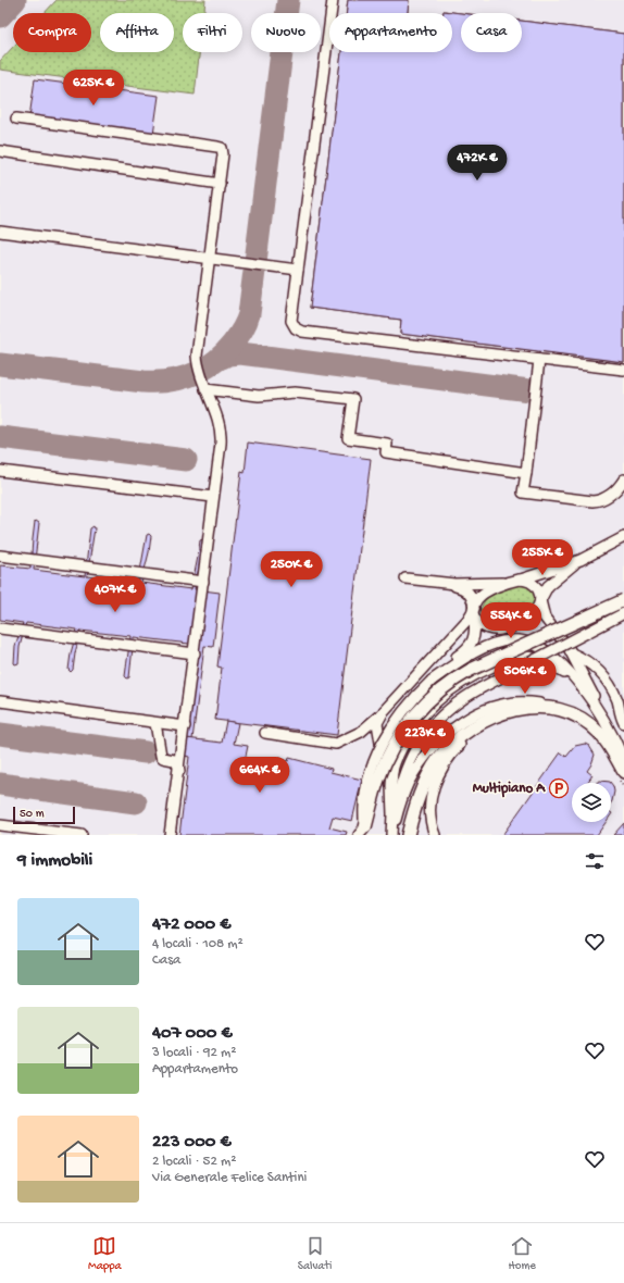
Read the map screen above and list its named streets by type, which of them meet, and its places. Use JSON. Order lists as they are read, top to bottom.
{
  "places": {
    "parking": ["Multipiano A"]
  },
  "scale_bar": "50 m",
  "page": {
    "chip": [
      "Compra",
      "Affitta",
      "Filtri",
      "Nuovo",
      "Appartamento",
      "Casa"
    ],
    "price": [
      "625K €",
      "472K €",
      "255K €",
      "250K €",
      "407K €",
      "554K €",
      "506K €",
      "223K €",
      "664K €"
    ],
    "scale": "50 m",
    "heading": "9 immobili",
    "list": [
      {
        "name": "472 000 €",
        "note": "4 locali · 108 m² · Casa"
      },
      {
        "name": "407 000 €",
        "note": "3 locali · 92 m² · Appartamento"
      },
      {
        "name": "223 000 €",
        "note": "2 locali · 52 m² · Via Generale Felice Santini"
      }
    ],
    "tabs": ["Mappa", "Salvati", "Home"]
  }
}
